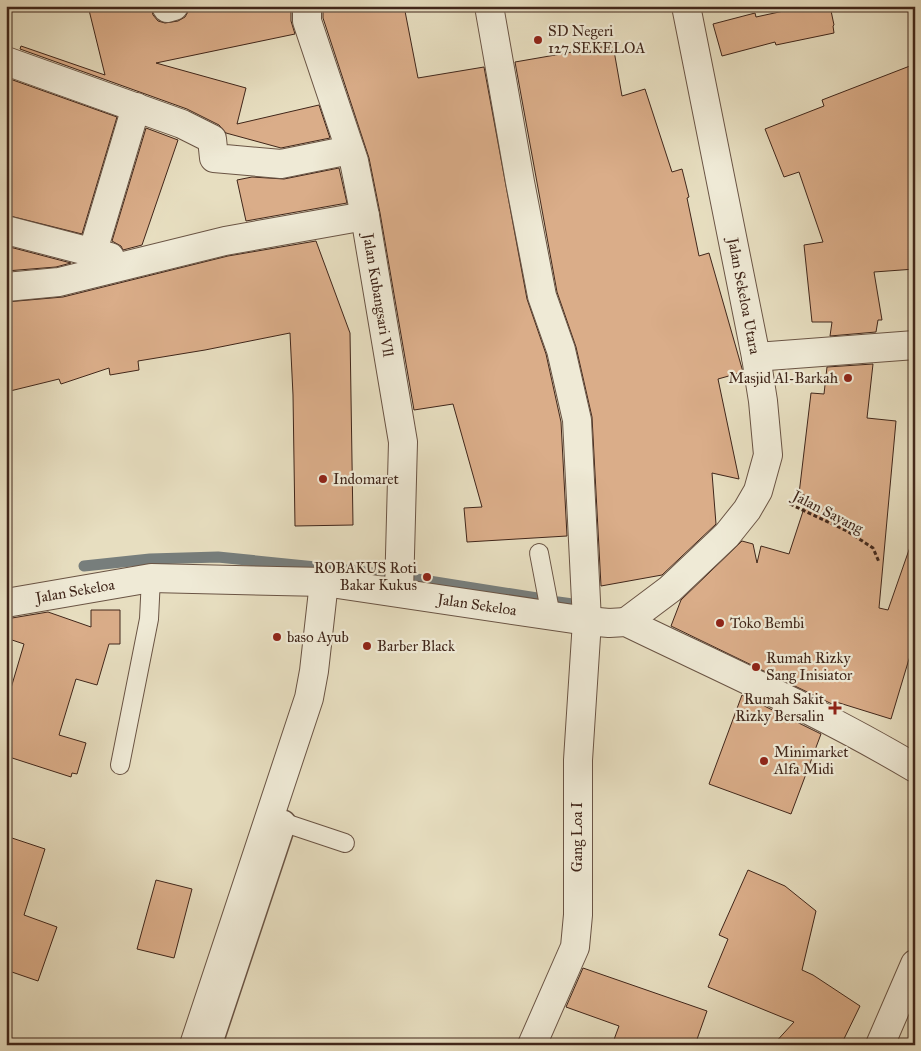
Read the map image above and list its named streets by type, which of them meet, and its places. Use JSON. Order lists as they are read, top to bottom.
{
  "streets": {
    "street": [
      "Jalan Kubangsari Vll",
      "Jalan Sekeloa Utara",
      "Jalan Sekeloa",
      "Gang Loa I"
    ],
    "path": ["Jalan Sayang"]
  },
  "crossings": [
    ["Jalan Kubangsari Vll", "Jalan Sekeloa"],
    ["Jalan Sekeloa Utara", "Jalan Sayang"],
    ["Jalan Sekeloa Utara", "Jalan Sekeloa"],
    ["Jalan Sekeloa", "Gang Loa I"]
  ],
  "places": {
    "other": [
      "SD Negeri 127 SEKELOA",
      "Masjid Al-Barkah",
      "Indomaret",
      "ROBAKUS Roti Bakar Kukus",
      "Toko Bembi",
      "baso Ayub",
      "Barber Black",
      "Rumah Rizky Sang Inisiator",
      "Minimarket Alfa Midi"
    ],
    "health": ["Rumah Sakit Rizky Bersalin"]
  }
}
